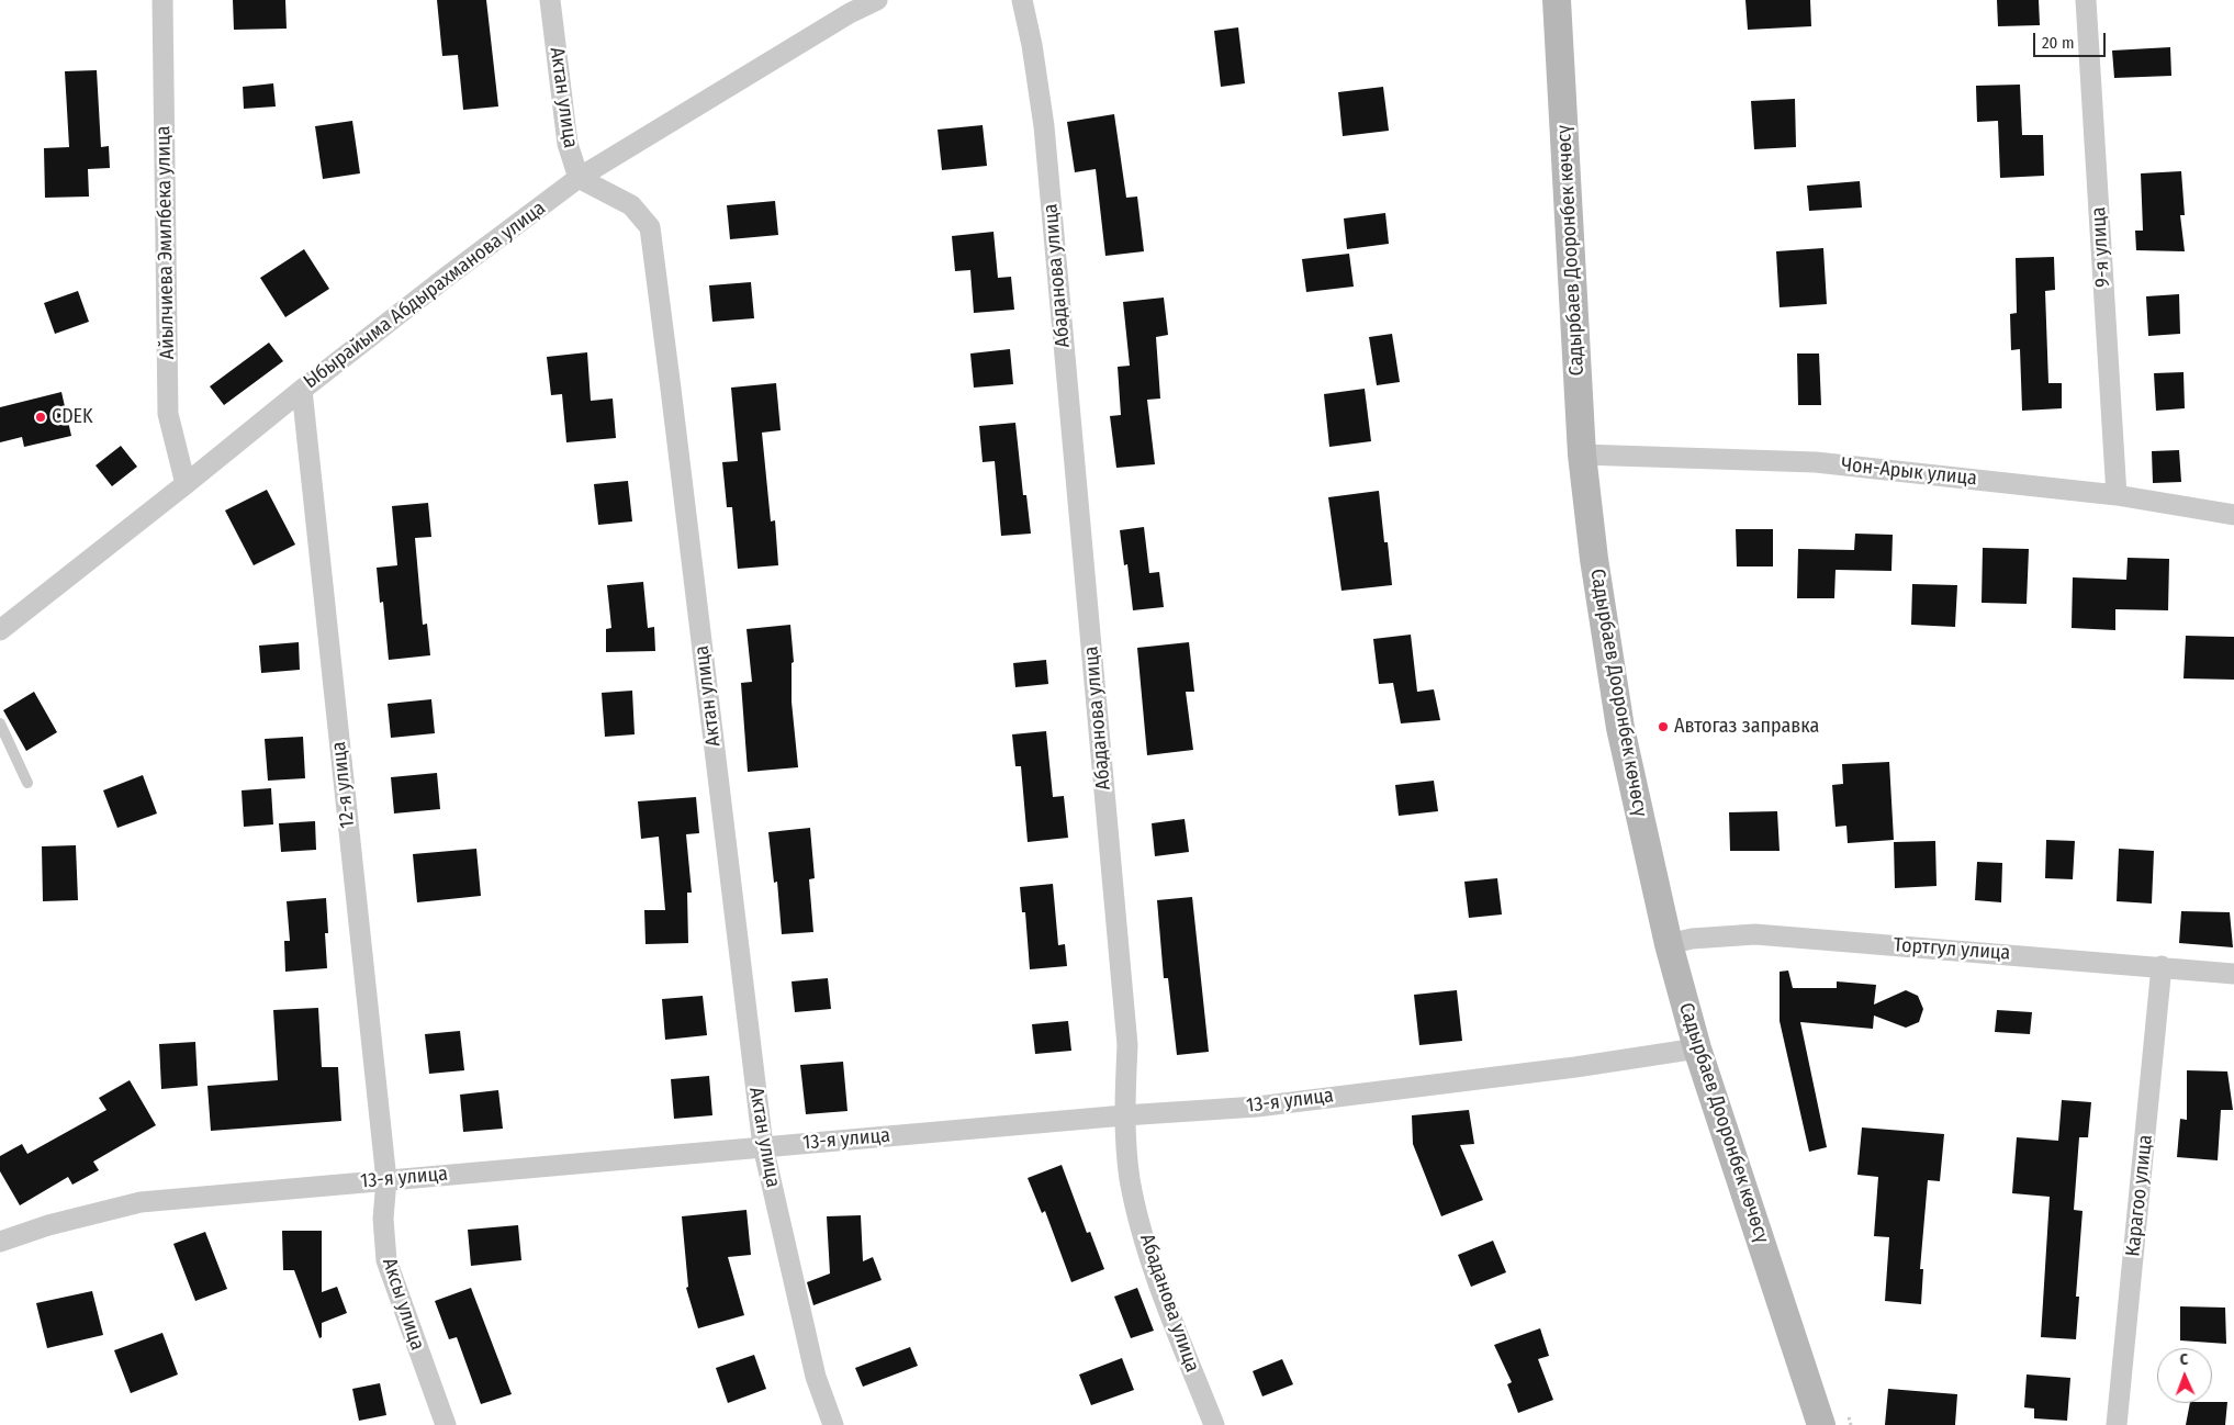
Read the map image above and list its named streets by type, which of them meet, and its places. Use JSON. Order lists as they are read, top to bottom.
{
  "streets": {
    "main road": ["Садырбаев Дооронбек көчөсү"],
    "street": [
      "Актан улица",
      "Айылчиева Эмилбека улица",
      "9-я улица",
      "Абаданова улица",
      "Ыбырайыма Абдырахманова улица",
      "Чон-Арык улица",
      "12-я улица",
      "Тортгул улица",
      "13-я улица",
      "Карагоо улица",
      "Аксы улица"
    ]
  },
  "crossings": [
    ["Актан улица", "Ыбырайыма Абдырахманова улица"],
    ["Актан улица", "13-я улица"],
    ["Айылчиева Эмилбека улица", "Ыбырайыма Абдырахманова улица"],
    ["9-я улица", "Чон-Арык улица"],
    ["Садырбаев Дооронбек көчөсү", "Чон-Арык улица"],
    ["Садырбаев Дооронбек көчөсү", "Тортгул улица"],
    ["Садырбаев Дооронбек көчөсү", "13-я улица"],
    ["Абаданова улица", "13-я улица"],
    ["Ыбырайыма Абдырахманова улица", "12-я улица"],
    ["12-я улица", "13-я улица"],
    ["12-я улица", "Аксы улица"],
    ["Тортгул улица", "Карагоо улица"],
    ["13-я улица", "Аксы улица"]
  ],
  "places": ["CDEK", "Автогаз заправка"],
  "scale_bar": "20 m",
  "north": "top"
}
